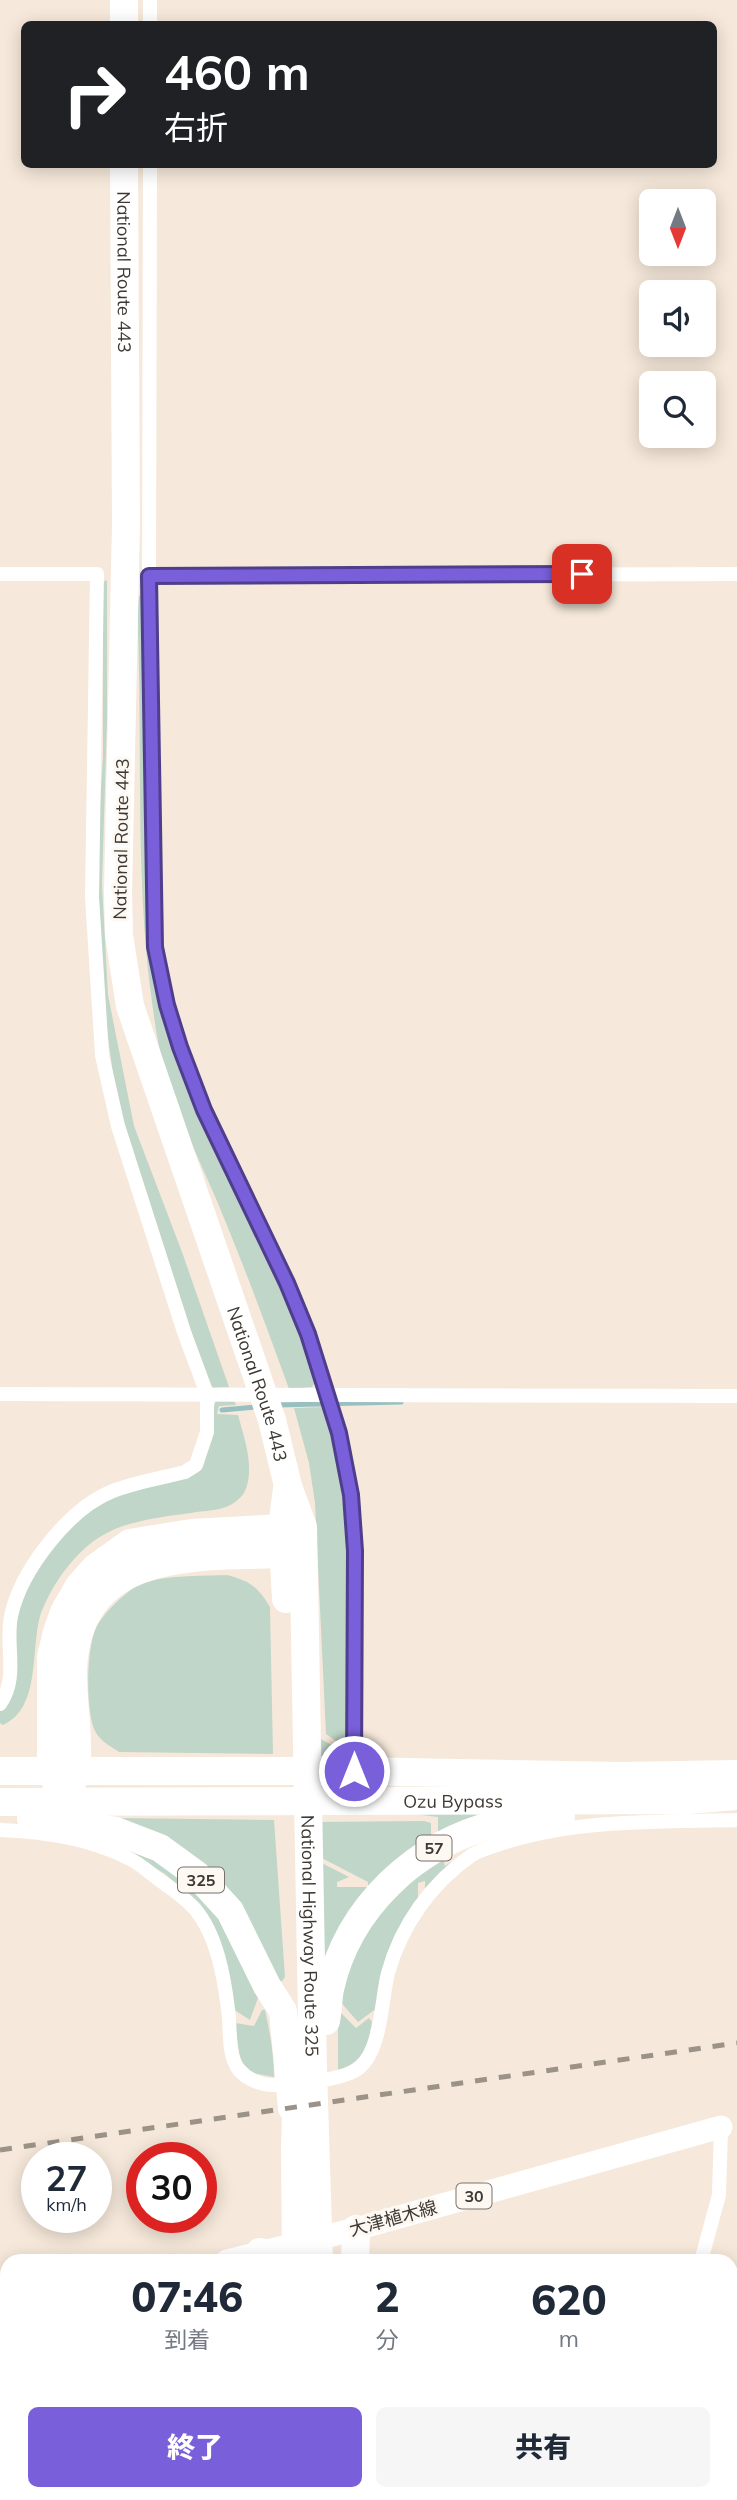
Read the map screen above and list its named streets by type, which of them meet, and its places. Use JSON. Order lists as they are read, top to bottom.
{
  "streets": {
    "highway": [
      "National Route 443",
      "Ozu Bypass",
      "57",
      "325",
      "National Highway Route 325"
    ],
    "main road": ["30", "大津植木線"]
  },
  "crossings": [
    ["National Route 443", "National Highway Route 325"],
    ["Ozu Bypass", "57"],
    ["57", "325"],
    ["57", "National Highway Route 325"],
    ["325", "National Highway Route 325"]
  ],
  "north": "bottom",
  "page": {
    "turn": ["460 m", "右折"],
    "speed": "27 km/h",
    "limit": "30",
    "eta": [
      "07:46",
      "到着",
      "2",
      "分",
      "620",
      "m"
    ],
    "buttons": ["終了", "共有"]
  }
}
